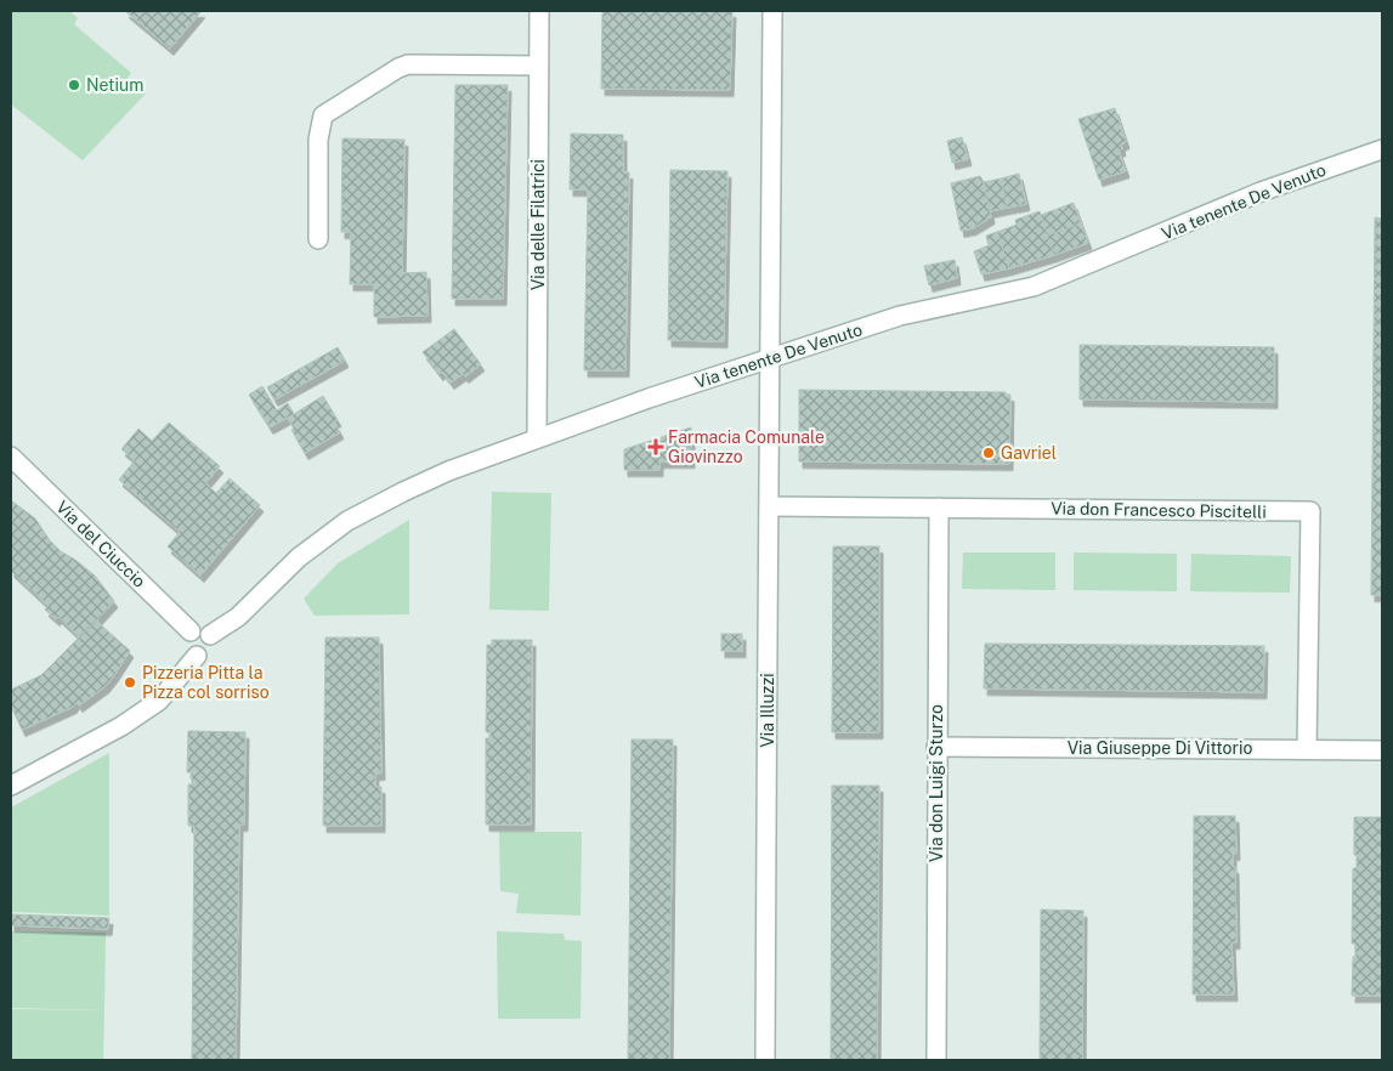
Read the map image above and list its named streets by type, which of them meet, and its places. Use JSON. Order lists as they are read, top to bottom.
{
  "streets": {
    "street": [
      "Via tenente De Venuto",
      "Via delle Filatrici",
      "Via don Francesco Piscitelli",
      "Via del Ciuccio",
      "Via Illuzzi",
      "Via Giuseppe Di Vittorio",
      "Via don Luigi Sturzo"
    ]
  },
  "crossings": [
    ["Via tenente De Venuto", "Via delle Filatrici"],
    ["Via tenente De Venuto", "Via del Ciuccio"],
    ["Via tenente De Venuto", "Via Illuzzi"],
    ["Via don Francesco Piscitelli", "Via Illuzzi"],
    ["Via don Francesco Piscitelli", "Via Giuseppe Di Vittorio"],
    ["Via don Francesco Piscitelli", "Via don Luigi Sturzo"],
    ["Via Giuseppe Di Vittorio", "Via don Luigi Sturzo"]
  ],
  "places": {
    "other": ["Netium", "Gavriel", "Pizzeria Pitta la Pizza col sorriso"],
    "health": ["Farmacia Comunale Giovinzzo"]
  }
}
